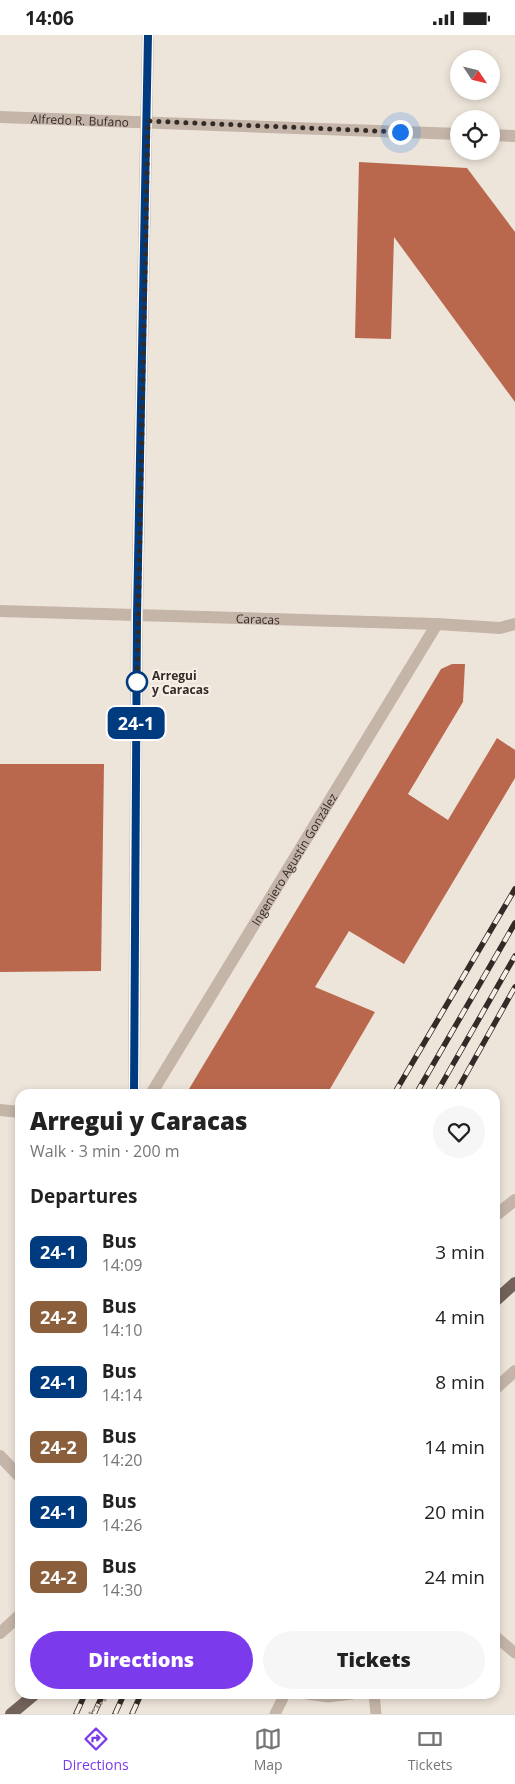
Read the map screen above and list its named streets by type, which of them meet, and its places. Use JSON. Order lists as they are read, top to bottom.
{
  "streets": {
    "street": ["Alfredo R. Bufano", "Caracas", "Ingeniero Agustín González"]
  },
  "crossings": [
    ["Caracas", "Ingeniero Agustín González"]
  ],
  "places": ["Arregui y Caracas"],
  "lines": ["bus line 24-1"],
  "north": "bottom right",
  "page": {
    "status": "14:06",
    "on_map": "24-1",
    "heading": [
      ["Arregui y Caracas", "Walk · 3 min · 200 m"],
      "Departures"
    ],
    "list": [
      {
        "mark": "24-1",
        "name": "Bus",
        "note": "14:09",
        "value": "3 min"
      },
      {
        "mark": "24-2",
        "name": "Bus",
        "note": "14:10",
        "value": "4 min"
      },
      {
        "mark": "24-1",
        "name": "Bus",
        "note": "14:14",
        "value": "8 min"
      },
      {
        "mark": "24-2",
        "name": "Bus",
        "note": "14:20",
        "value": "14 min"
      },
      {
        "mark": "24-1",
        "name": "Bus",
        "note": "14:26",
        "value": "20 min"
      },
      {
        "mark": "24-2",
        "name": "Bus",
        "note": "14:30",
        "value": "24 min"
      }
    ],
    "buttons": ["Directions", "Tickets"],
    "tabs": ["Directions", "Map", "Tickets"]
  }
}
